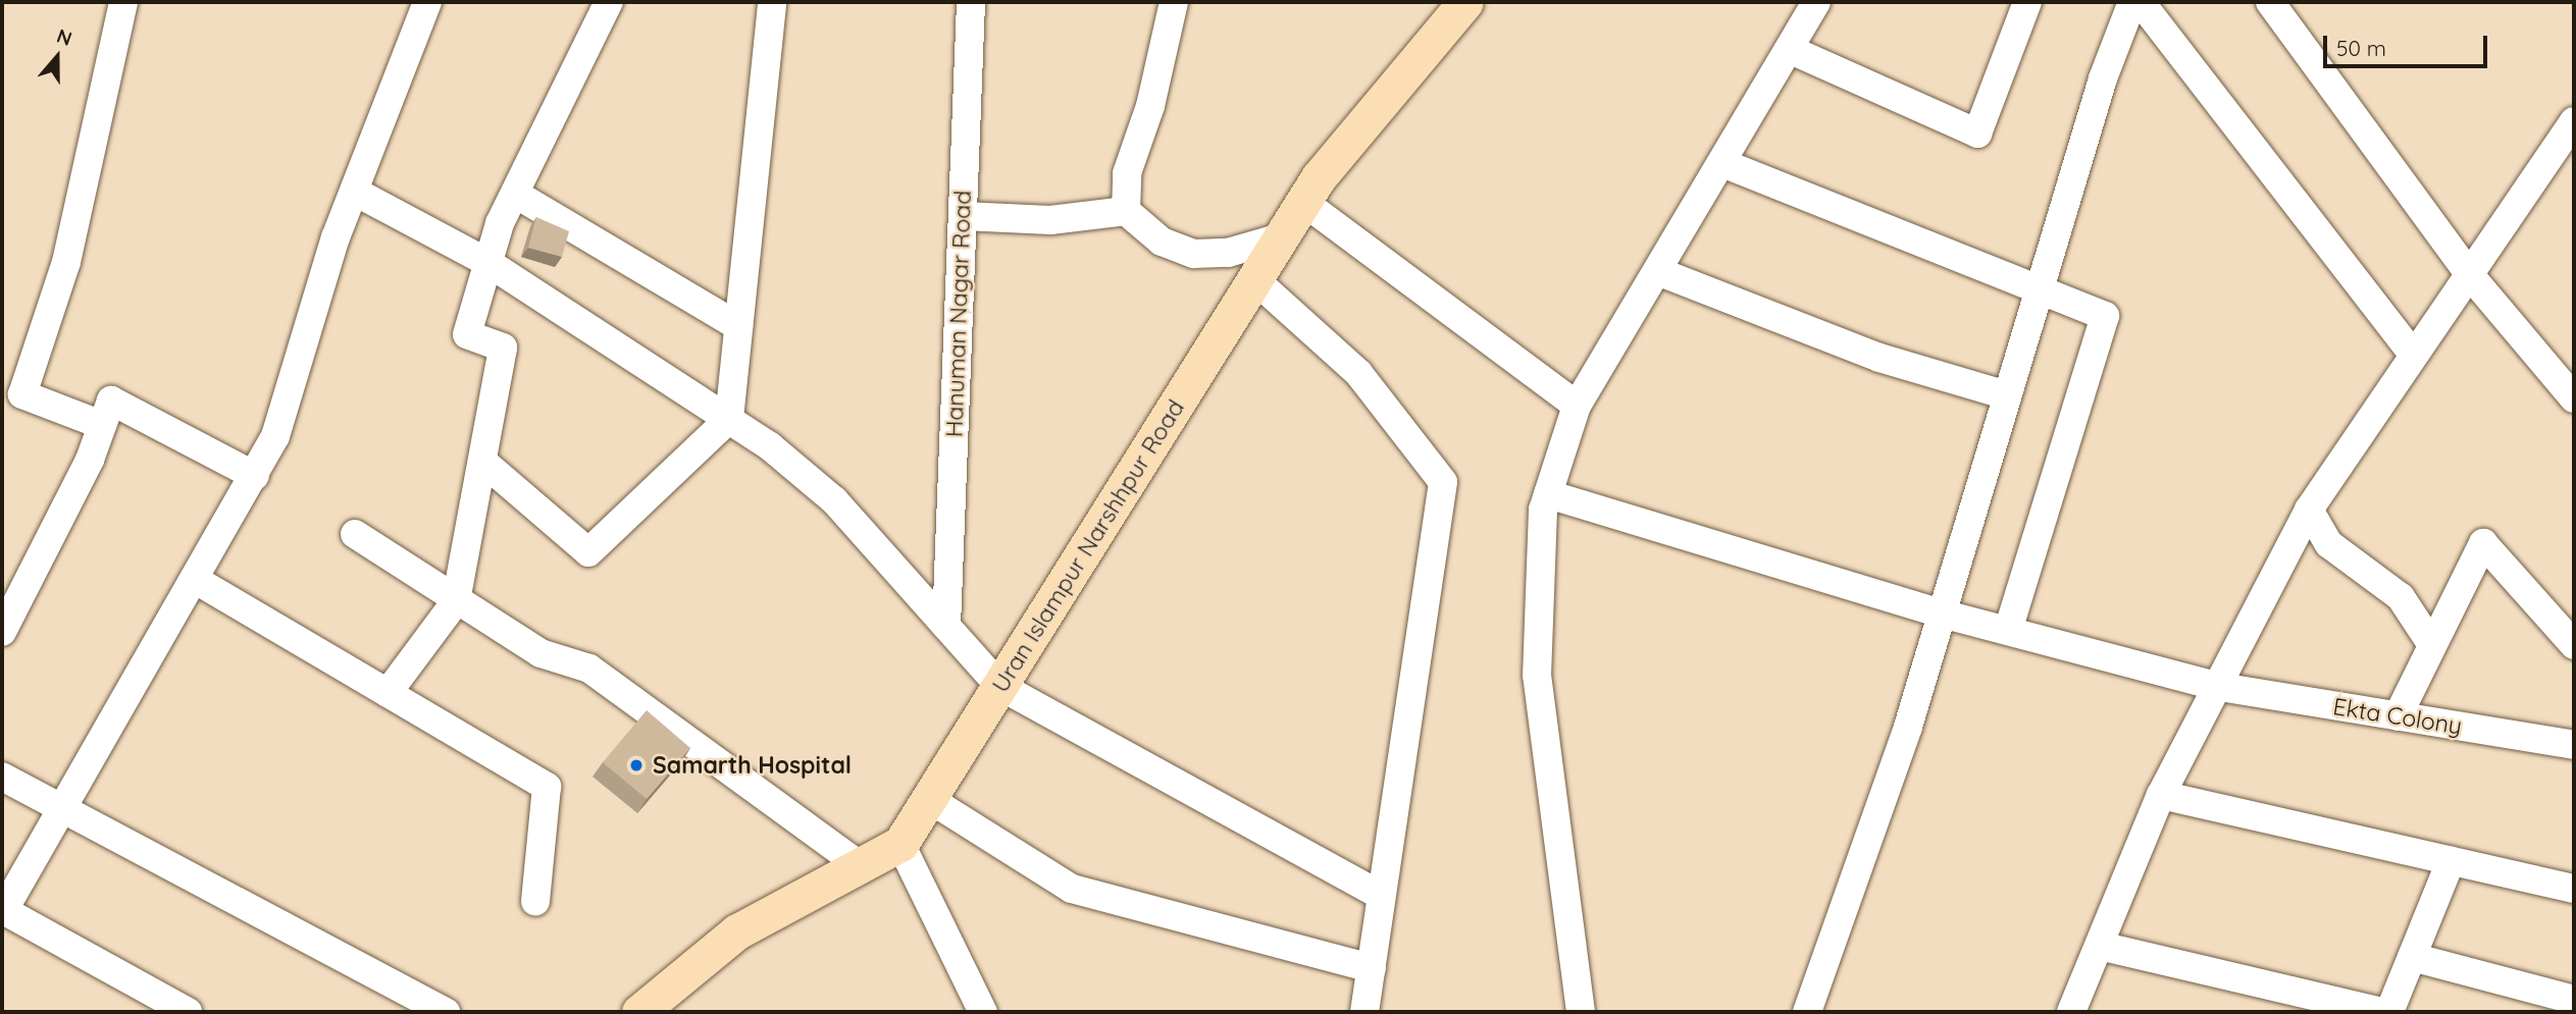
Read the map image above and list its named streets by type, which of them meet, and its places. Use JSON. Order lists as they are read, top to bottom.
{
  "streets": {
    "main road": ["Uran Islampur Narshhpur Road"],
    "street": ["Hanuman Nagar Road", "Ekta Colony"]
  },
  "places": ["Samarth Hospital"],
  "scale_bar": "50 m",
  "north": "top"
}
